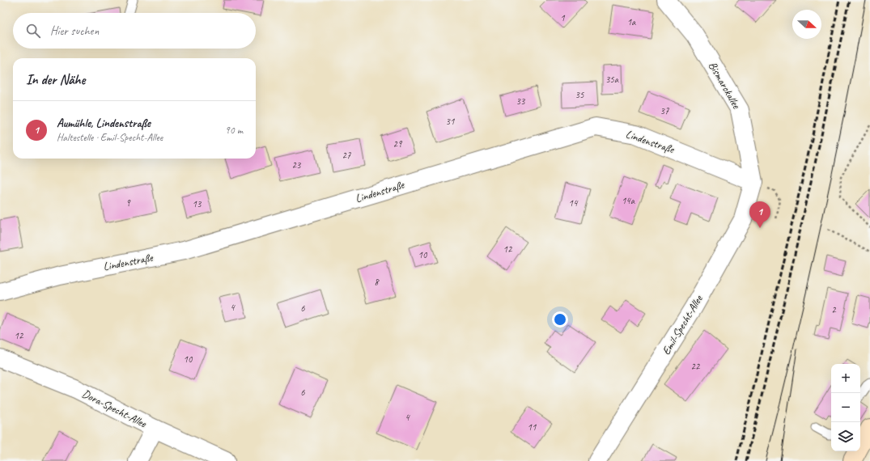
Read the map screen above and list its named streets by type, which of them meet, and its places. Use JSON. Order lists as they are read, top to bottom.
{
  "streets": {
    "street": [
      "Bismarckallee",
      "Lindenstraße",
      "Emil-Specht-Allee",
      "Dora-Specht-Allee"
    ]
  },
  "crossings": [
    ["Bismarckallee", "Lindenstraße"],
    ["Bismarckallee", "Emil-Specht-Allee"],
    ["Lindenstraße", "Emil-Specht-Allee"]
  ],
  "house_numbers": [
    "1",
    "1a",
    "35a",
    "35",
    "33",
    "37",
    "31",
    "29",
    "27",
    "23",
    "14a",
    "9",
    "14",
    "13",
    "12",
    "10",
    "8",
    "4",
    "6",
    "2",
    "12",
    "10",
    "22",
    "6",
    "4",
    "11"
  ],
  "north": "right",
  "page": {
    "search": "Hier suchen",
    "heading": "In der Nähe",
    "list": [
      {
        "mark": "1",
        "name": "Aumühle, Lindenstraße",
        "note": "Haltestelle · Emil-Specht-Allee",
        "value": "90 m"
      }
    ],
    "pins": "1",
    "map_buttons": ["+", "−"]
  }
}
